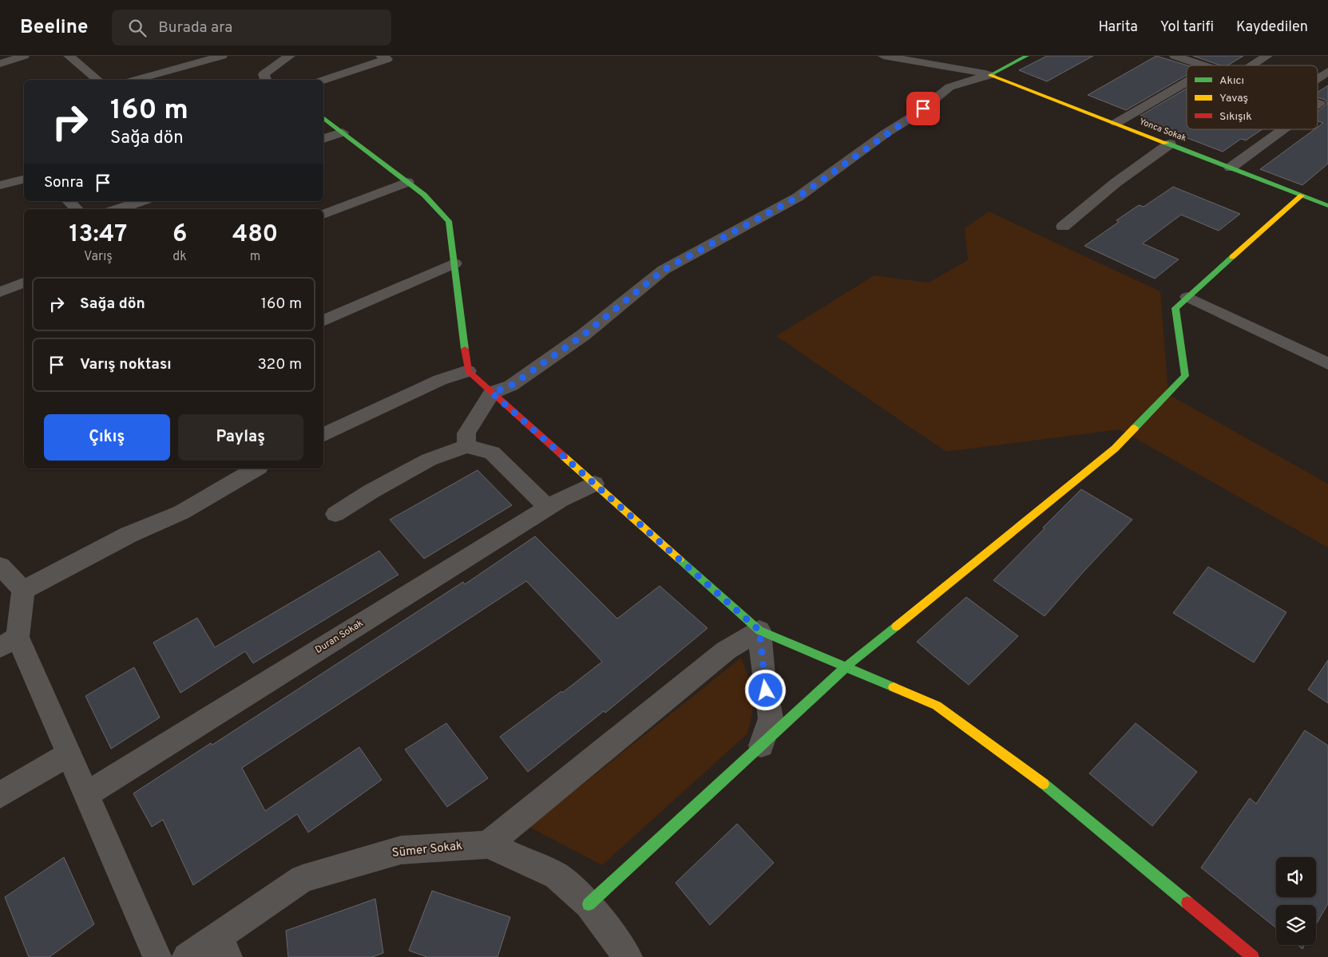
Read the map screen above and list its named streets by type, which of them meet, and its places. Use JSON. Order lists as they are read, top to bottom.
{
  "streets": {
    "street": ["Yonca Sokak", "Duran Sokak", "Sümer Sokak"]
  },
  "legend": ["Akıcı", "Yavaş", "Sıkışık"],
  "page": {
    "header": "Beeline",
    "search": "Burada ara",
    "nav": ["Harita", "Yol tarifi", "Kaydedilen"],
    "turn": ["160 m", "Sağa dön"],
    "then": "Sonra",
    "eta": [
      "13:47",
      "Varış",
      "6",
      "dk",
      "480",
      "m"
    ],
    "list": [
      {
        "name": "Sağa dön",
        "value": "160 m"
      },
      {
        "name": "Varış noktası",
        "value": "320 m"
      }
    ],
    "buttons": ["Çıkış", "Paylaş"]
  }
}
